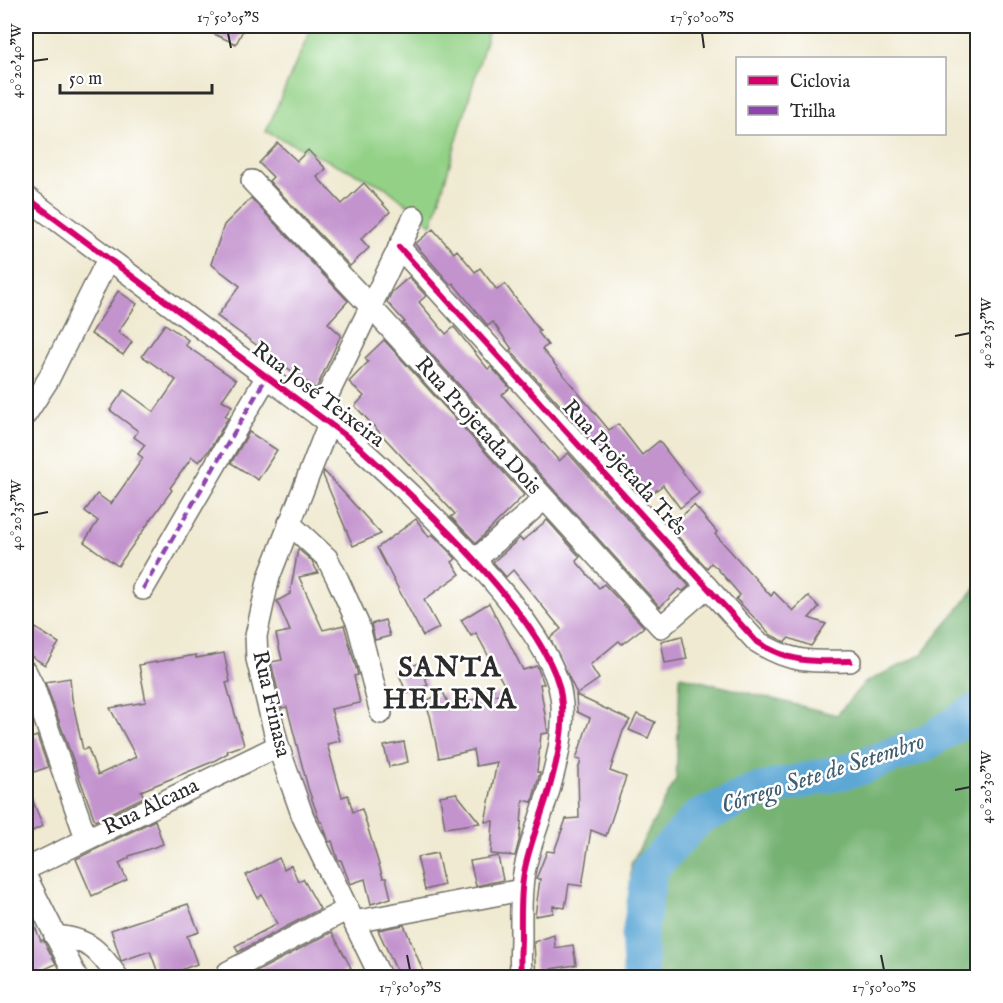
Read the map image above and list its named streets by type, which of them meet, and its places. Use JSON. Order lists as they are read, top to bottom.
{
  "streets": {
    "street": [
      "Rua José Teixeira",
      "Rua Projetada Dois",
      "Rua Projetada Três",
      "Rua Frinasa",
      "Rua Alcana"
    ]
  },
  "crossings": [
    ["Rua José Teixeira", "Rua Frinasa"],
    ["Rua Projetada Dois", "Rua Projetada Três"],
    ["Rua Projetada Dois", "Rua Frinasa"],
    ["Rua Projetada Três", "Rua Frinasa"],
    ["Rua Frinasa", "Rua Alcana"]
  ],
  "districts": ["SANTA HELENA"],
  "water": ["Córrego Sete de Setembro"],
  "legend": ["Ciclovia", "Trilha"],
  "scale_bar": "50 m",
  "coordinates": [
    "17°50'05\"S",
    "17°50'00\"S",
    "40°20'40\"W",
    "40°20'35\"W",
    "40°20'30\"W"
  ]
}
